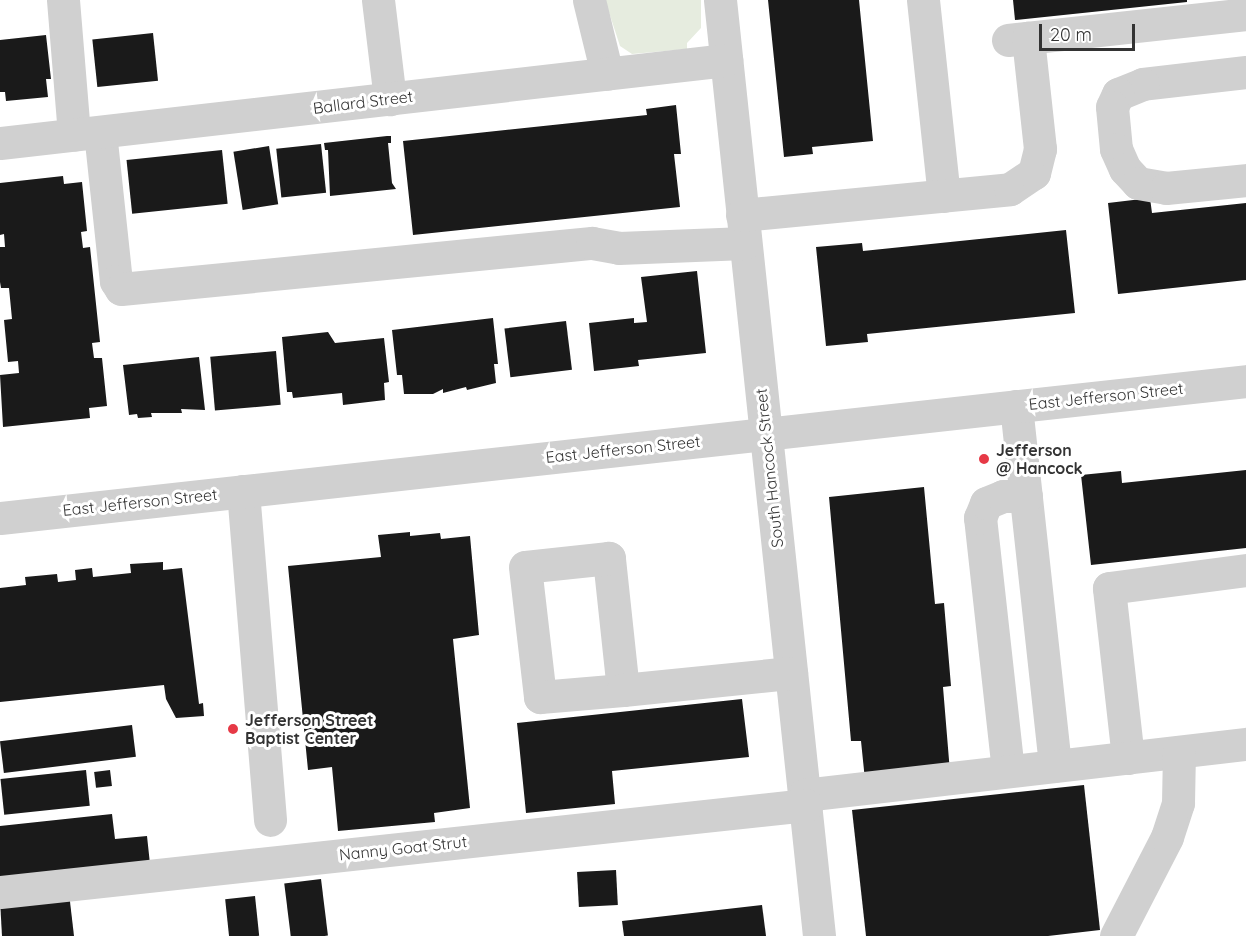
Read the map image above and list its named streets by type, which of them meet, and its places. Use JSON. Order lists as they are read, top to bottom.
{
  "streets": {
    "street": [
      "Ballard Street",
      "East Jefferson Street",
      "South Hancock Street",
      "Nanny Goat Strut"
    ]
  },
  "crossings": [
    ["Ballard Street", "South Hancock Street"],
    ["East Jefferson Street", "South Hancock Street"],
    ["South Hancock Street", "Nanny Goat Strut"]
  ],
  "places": ["Jefferson @ Hancock", "Jefferson Street Baptist Center"],
  "scale_bar": "20 m"
}
